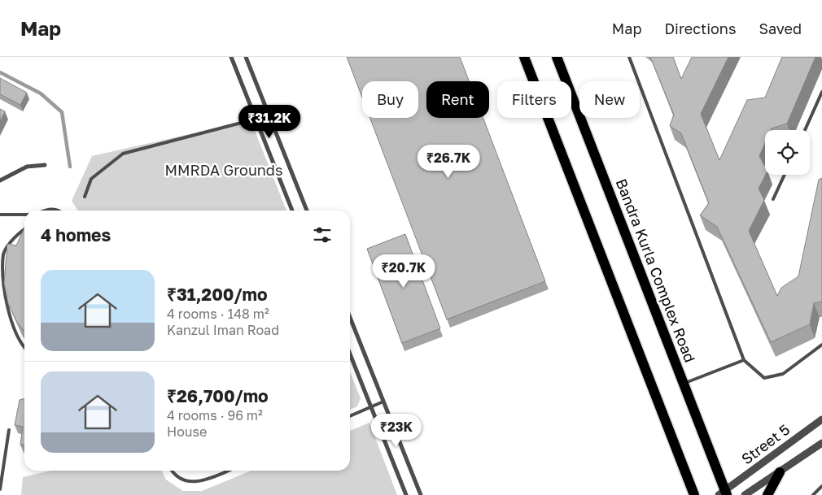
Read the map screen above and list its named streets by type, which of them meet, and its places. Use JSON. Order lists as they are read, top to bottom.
{
  "streets": {
    "main road": ["Bandra Kurla Complex Road"],
    "street": ["Street 5"]
  },
  "crossings": [
    ["Bandra Kurla Complex Road", "Street 5"]
  ],
  "parks": ["MMRDA Grounds"],
  "page": {
    "header": "Map",
    "nav": ["Map", "Directions", "Saved"],
    "chip": [
      "Buy",
      "Rent",
      "Filters",
      "New"
    ],
    "price": [
      "₹31.2K",
      "₹26.7K",
      "₹20.7K",
      "₹23K"
    ],
    "heading": "4 homes",
    "list": [
      {
        "name": "₹31,200/mo",
        "note": "4 rooms · 148 m² · Kanzul Iman Road"
      },
      {
        "name": "₹26,700/mo",
        "note": "4 rooms · 96 m² · House"
      }
    ]
  }
}
